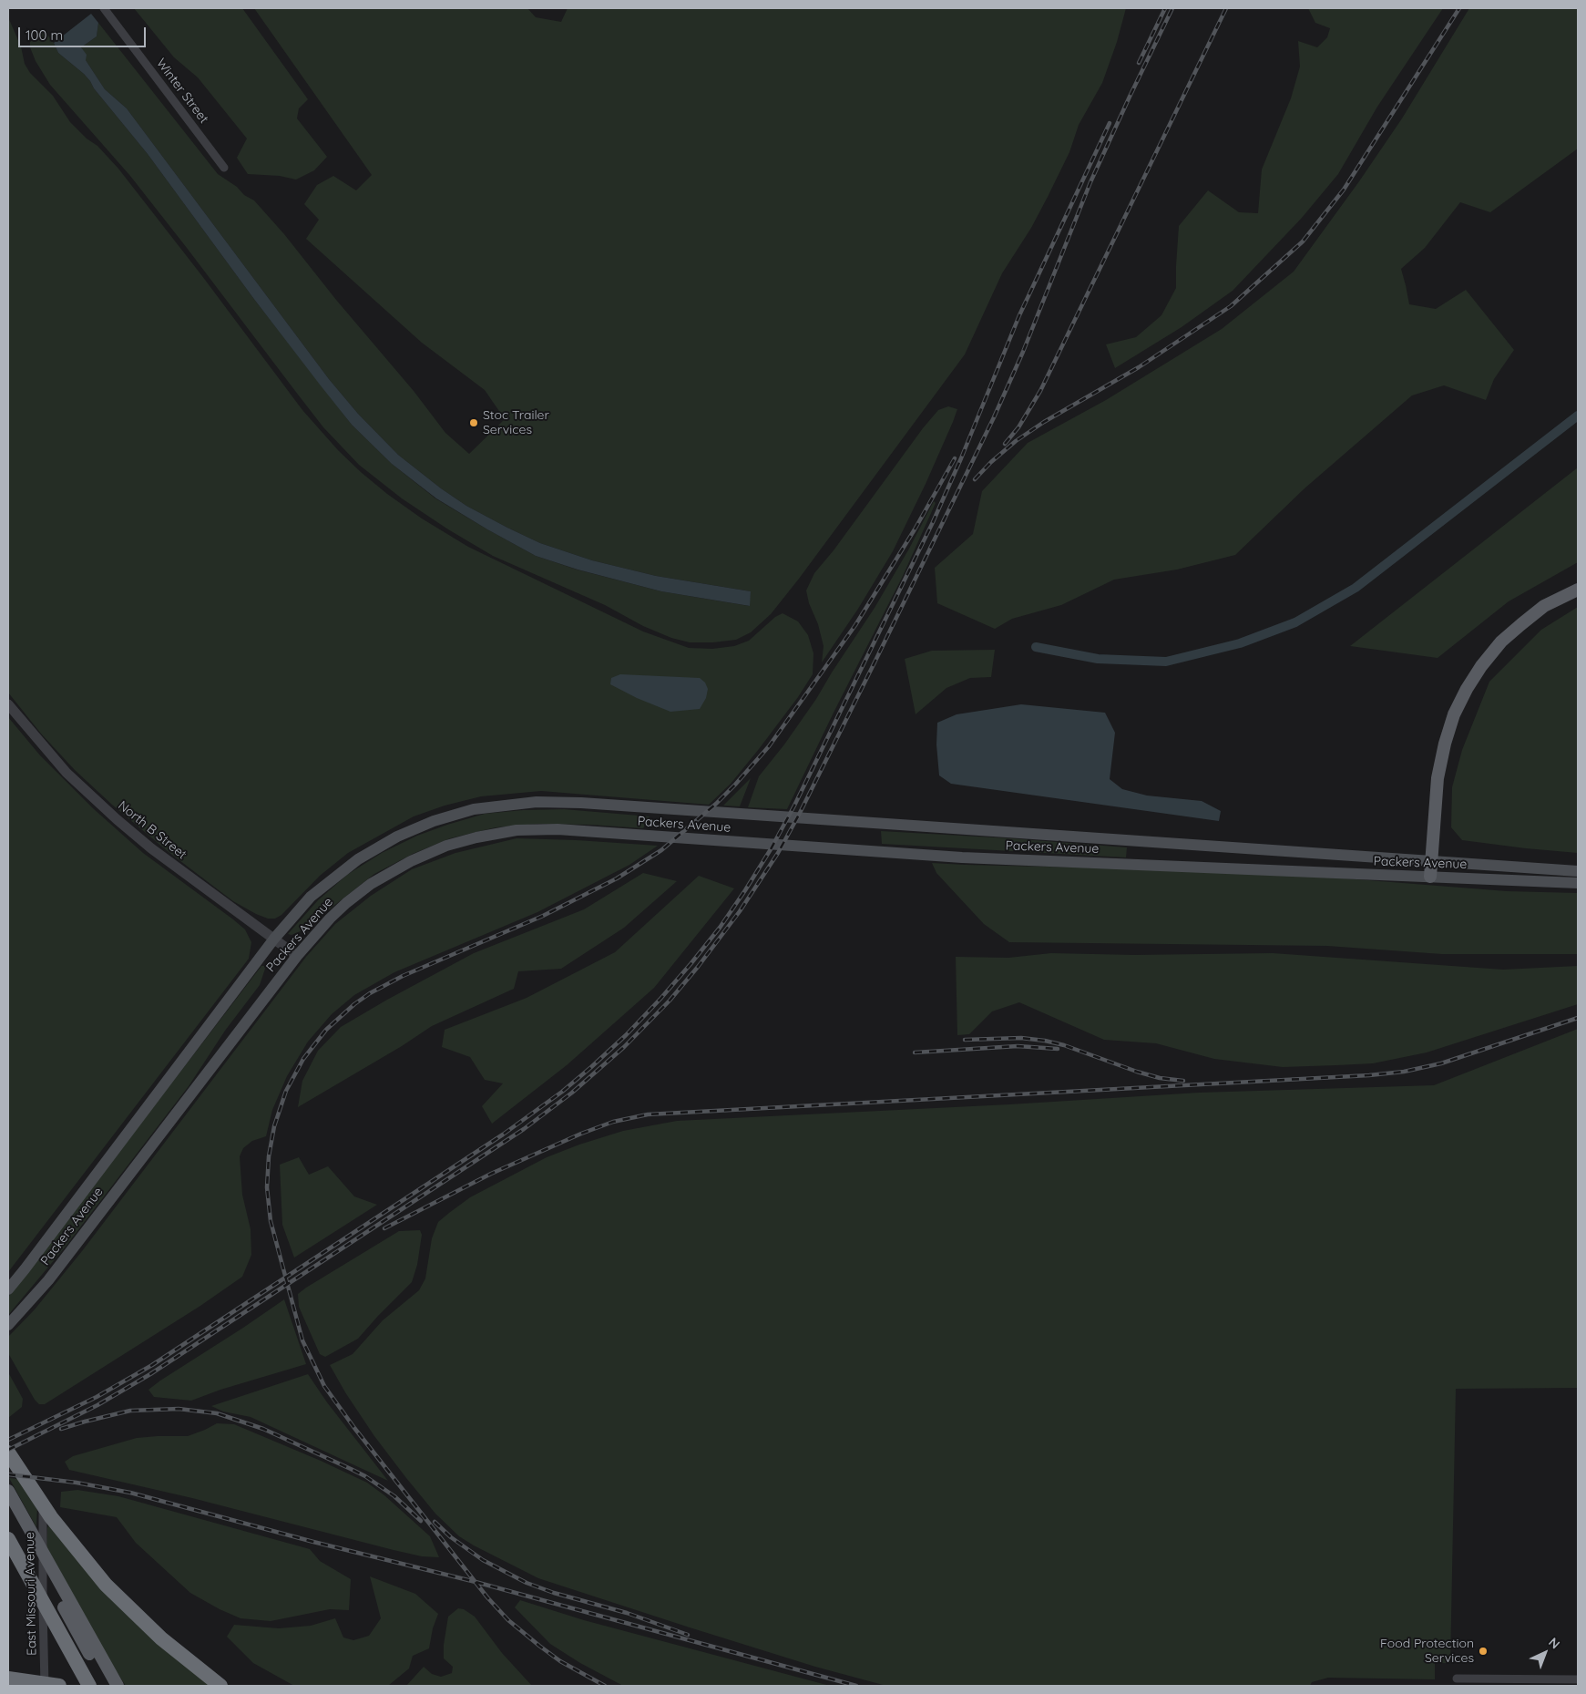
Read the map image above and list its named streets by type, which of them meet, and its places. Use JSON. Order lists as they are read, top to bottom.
{
  "streets": {
    "main road": ["Packers Avenue"],
    "street": ["Winter Street", "North B Street", "East Missouri Avenue"]
  },
  "crossings": [
    ["Packers Avenue", "North B Street"]
  ],
  "places": ["Stoc Trailer Services", "Food Protection Services"],
  "scale_bar": "100 m",
  "north": "top right"
}
